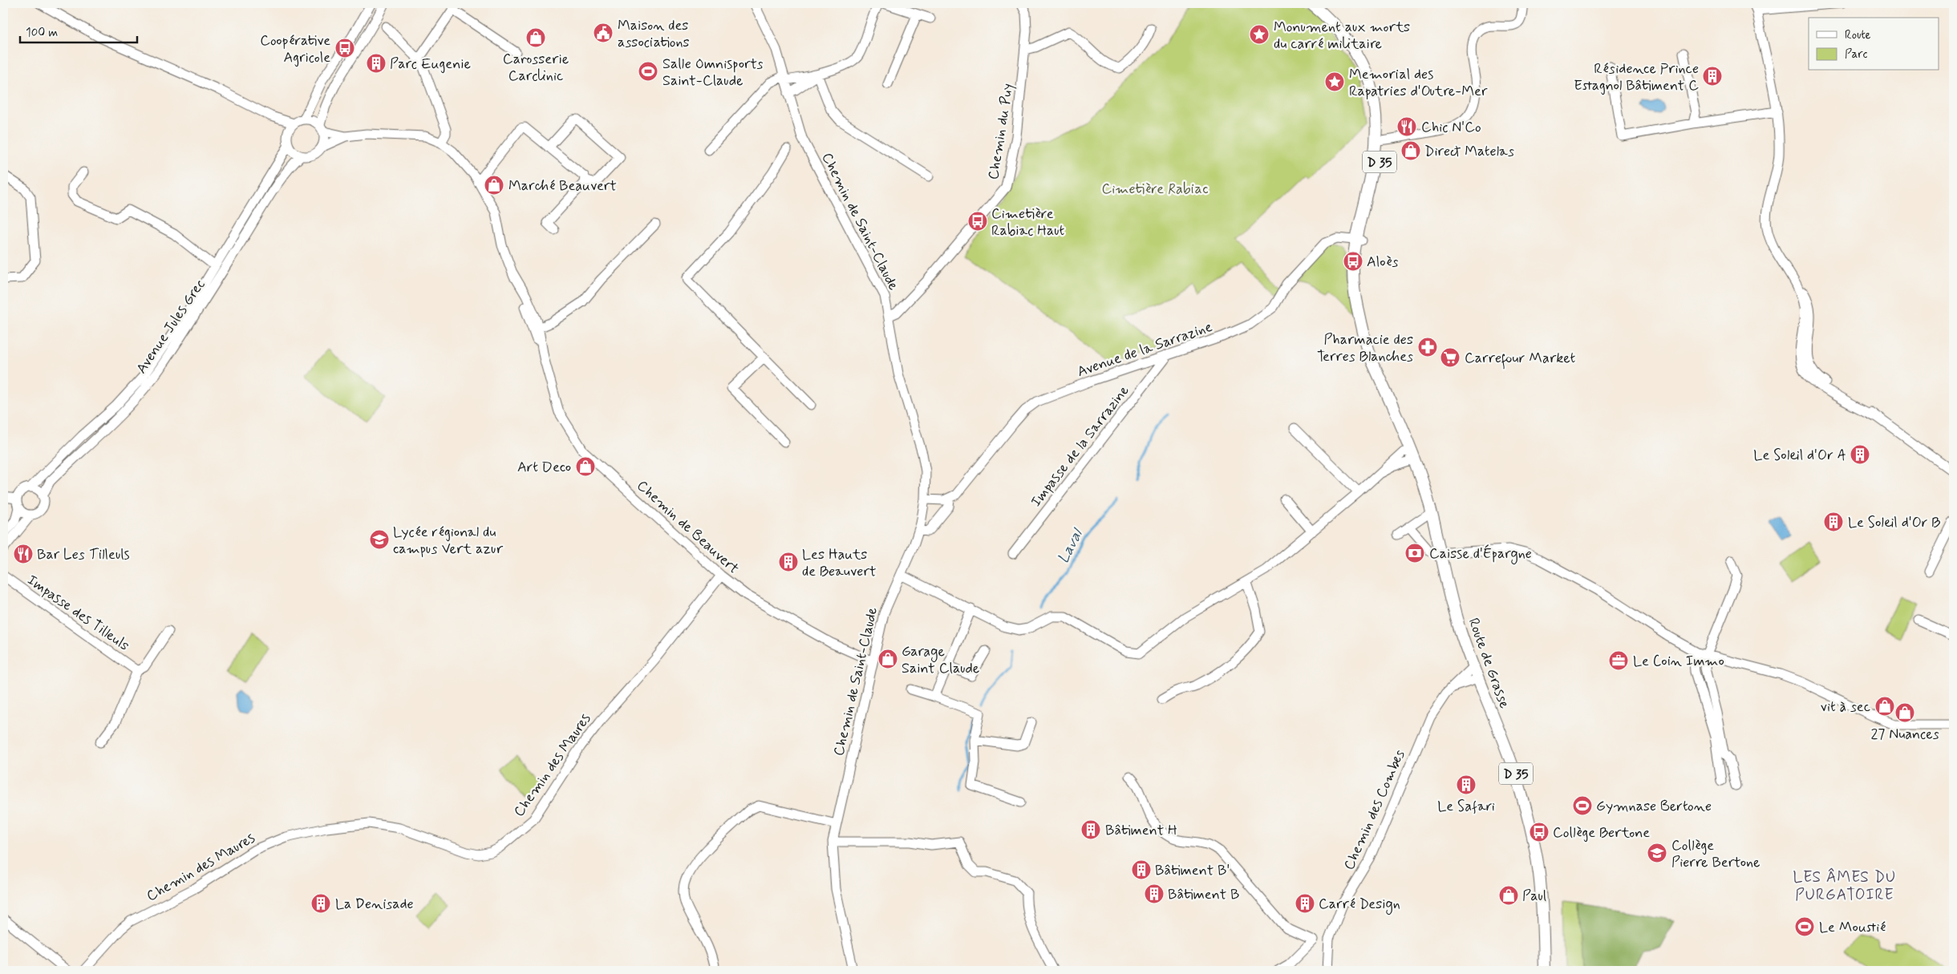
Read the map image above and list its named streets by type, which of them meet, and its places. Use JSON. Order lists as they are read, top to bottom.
{
  "streets": {
    "main road": ["D 35", "Route de Grasse"],
    "street": [
      "Chemin du Puy",
      "Chemin de Saint-Claude",
      "Avenue Jules Grec",
      "Avenue de la Sarrazine",
      "Impasse de la Sarrazine",
      "Chemin de Beauvert",
      "Impasse des Tilleuls",
      "Chemin des Maures",
      "Chemin des Combes"
    ]
  },
  "crossings": [
    ["Chemin du Puy", "Chemin de Saint-Claude"],
    ["D 35", "Avenue de la Sarrazine"],
    ["D 35", "Route de Grasse"],
    ["Chemin de Saint-Claude", "Avenue de la Sarrazine"],
    ["Chemin de Saint-Claude", "Chemin de Beauvert"],
    ["Avenue Jules Grec", "Chemin de Beauvert"],
    ["Avenue de la Sarrazine", "Impasse de la Sarrazine"],
    ["Avenue de la Sarrazine", "Route de Grasse"],
    ["Chemin de Beauvert", "Chemin des Maures"],
    ["Route de Grasse", "Chemin des Combes"]
  ],
  "districts": ["LES ÂMES DU PURGATOIRE"],
  "water": ["Laval"],
  "parks": ["Cimetière Rabiac"],
  "places": {
    "public building": ["Maison des associations"],
    "place": ["Monument aux morts du carré militaire", "Memorial des Rapatries d'Outre-Mer"],
    "shop": [
      "Carosserie Carclinic",
      "Direct Matelas",
      "Marché Beauvert",
      "Art Deco",
      "Garage Saint Claude",
      "vit à sec",
      "27 Nuances",
      "Paul"
    ],
    "bus stop": [
      "Coopérative Agricole",
      "Cimetière Rabiac Haut",
      "Aloès",
      "Collège Bertone"
    ],
    "building": [
      "Parc Eugenie",
      "Résidence Prince Estagnol Bâtiment C",
      "Le Soleil d'Or A",
      "Le Soleil d'Or B",
      "Les Hauts de Beauvert",
      "Le Safari",
      "Bâtiment H",
      "Bâtiment B'",
      "Bâtiment B",
      "La Denisade",
      "Carré Design"
    ],
    "sports": ["Salle Omnisports Saint-Claude", "Gymnase Bertone", "Le Moustié"],
    "restaurant": ["Chic N'Co", "Bar Les Tilleuls"],
    "pharmacy": ["Pharmacie des Terres Blanches"],
    "supermarket": ["Carrefour Market"],
    "school or university": ["Lycée régional du campus Vert azur", "Collège Pierre Bertone"],
    "bank": ["Caisse d'Épargne"],
    "office": ["Le Coin Immo"]
  },
  "legend": ["Route", "Parc"],
  "scale_bar": "100 m"
}
